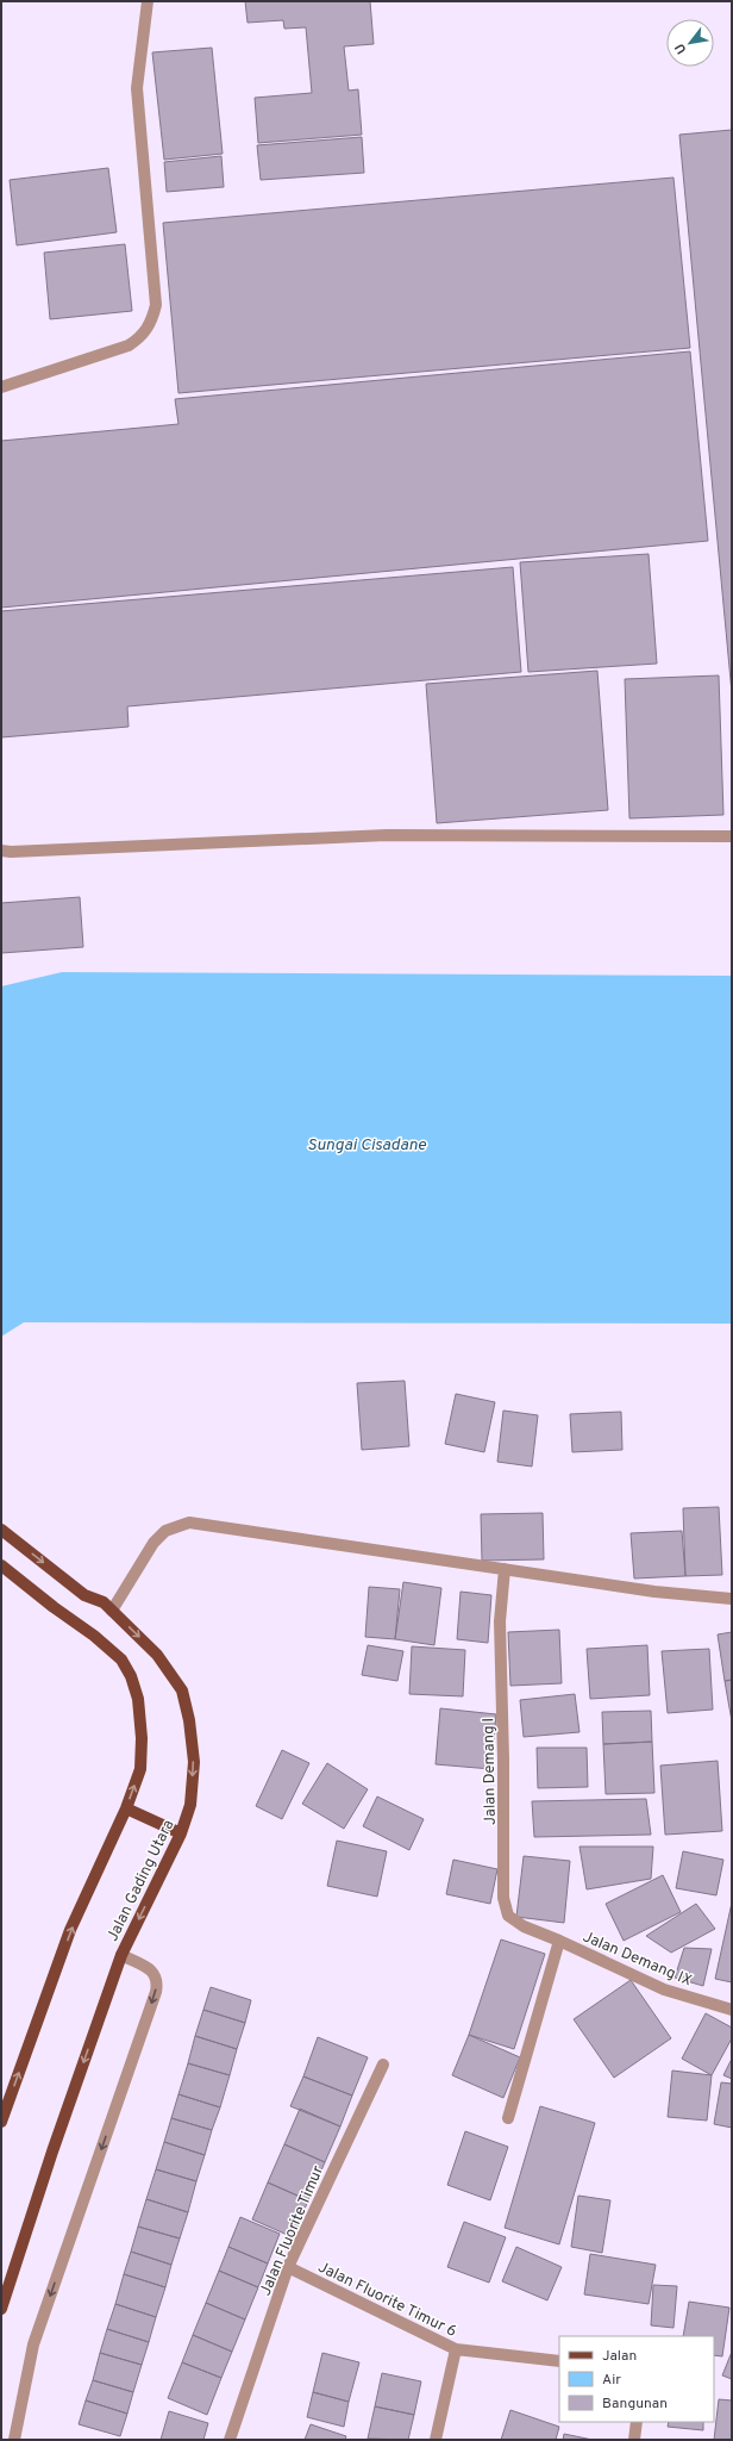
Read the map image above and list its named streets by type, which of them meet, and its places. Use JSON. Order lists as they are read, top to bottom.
{
  "streets": {
    "main road": ["Jalan Gading Utara"],
    "street": [
      "Jalan Demang I",
      "Jalan Demang IX",
      "Jalan Fluorite Timur",
      "Jalan Fluorite Timur 6"
    ]
  },
  "crossings": [
    ["Jalan Demang I", "Jalan Demang IX"],
    ["Jalan Fluorite Timur", "Jalan Fluorite Timur 6"]
  ],
  "water": ["Sungai Cisadane"],
  "legend": ["Jalan", "Air", "Bangunan"],
  "north": "bottom left"
}
